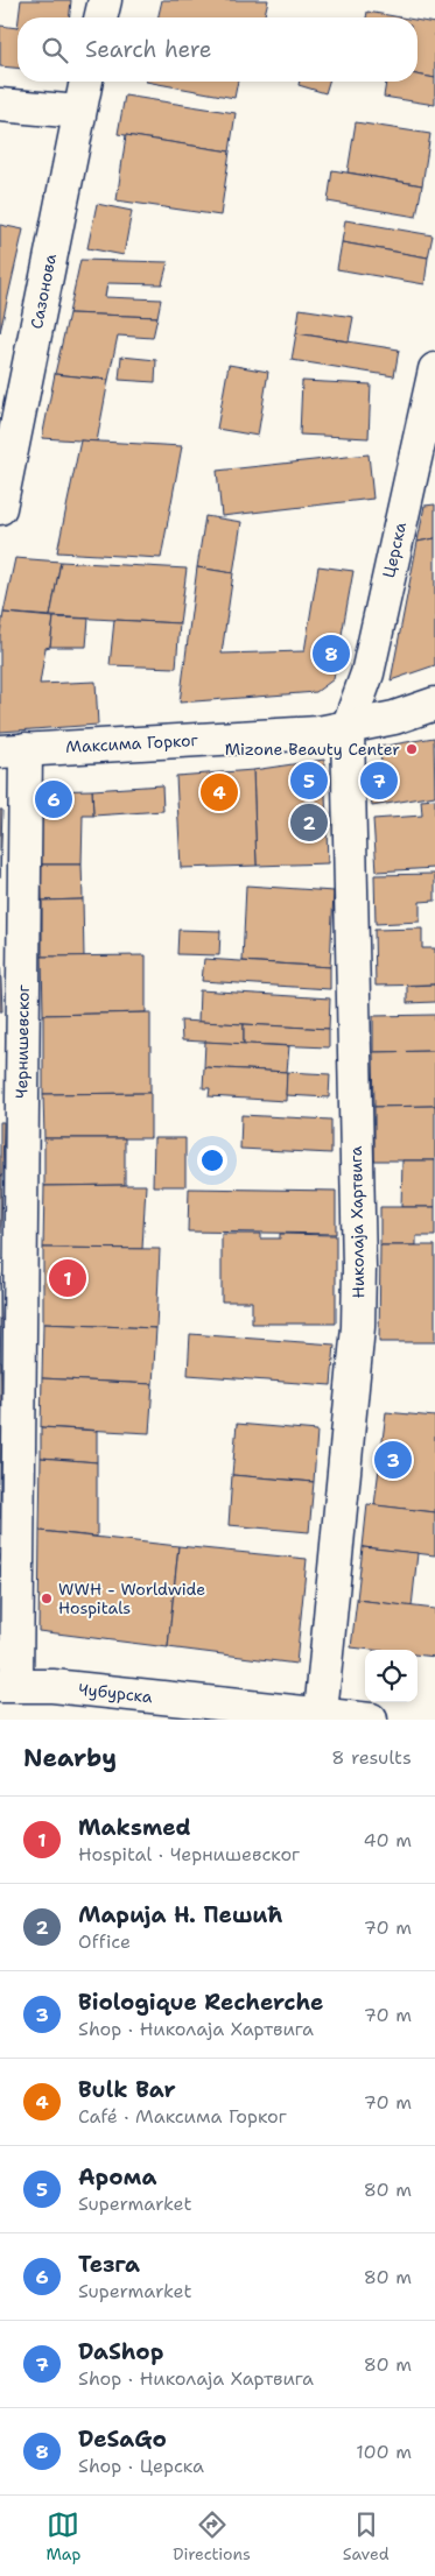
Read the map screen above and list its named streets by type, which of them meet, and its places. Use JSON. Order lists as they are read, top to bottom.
{
  "streets": {
    "street": [
      "Сазонова",
      "Церска",
      "Максима Горког",
      "Чернишевског",
      "Николаја Хартвига",
      "Чубурска"
    ]
  },
  "crossings": [
    ["Церска", "Максима Горког"],
    ["Церска", "Николаја Хартвига"],
    ["Максима Горког", "Чернишевског"],
    ["Максима Горког", "Николаја Хартвига"],
    ["Чернишевског", "Чубурска"],
    ["Николаја Хартвига", "Чубурска"]
  ],
  "places": ["Mizone Beauty Center", "WWH - Worldwide Hospitals"],
  "page": {
    "search": "Search here",
    "pins": [
      "8",
      "5",
      "7",
      "4",
      "6",
      "2",
      "1",
      "3"
    ],
    "heading": ["Nearby", "8 results"],
    "list": [
      {
        "mark": "1",
        "name": "Maksmed",
        "note": "Hospital · Чернишевског",
        "value": "40 m"
      },
      {
        "mark": "2",
        "name": "Марија Н. Пешић",
        "note": "Office",
        "value": "70 m"
      },
      {
        "mark": "3",
        "name": "Biologique Recherche",
        "note": "Shop · Николаја Хартвига",
        "value": "70 m"
      },
      {
        "mark": "4",
        "name": "Bulk Bar",
        "note": "Café · Максима Горког",
        "value": "70 m"
      },
      {
        "mark": "5",
        "name": "Арома",
        "note": "Supermarket",
        "value": "80 m"
      },
      {
        "mark": "6",
        "name": "Тезга",
        "note": "Supermarket",
        "value": "80 m"
      },
      {
        "mark": "7",
        "name": "DaShop",
        "note": "Shop · Николаја Хартвига",
        "value": "80 m"
      },
      {
        "mark": "8",
        "name": "DeSaGo",
        "note": "Shop · Церска",
        "value": "100 m"
      }
    ],
    "nav": ["Map", "Directions", "Saved"]
  }
}
